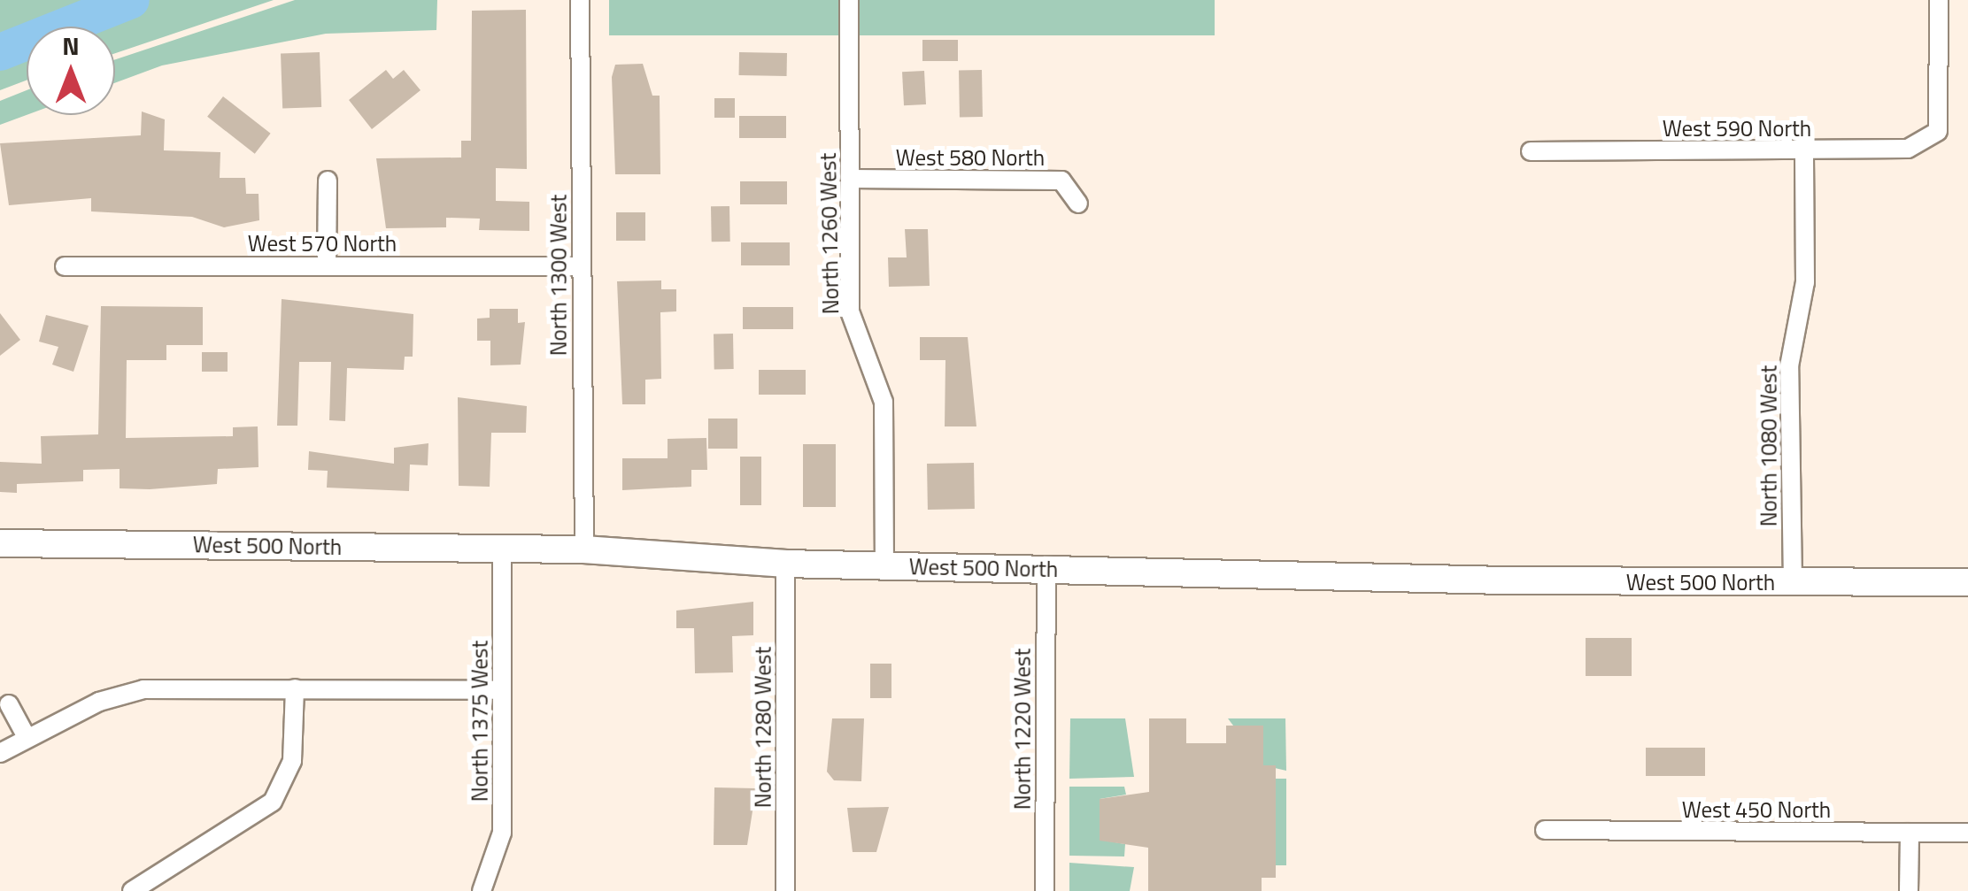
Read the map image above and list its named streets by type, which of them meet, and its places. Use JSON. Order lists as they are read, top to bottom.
{
  "streets": {
    "street": [
      "West 590 North",
      "West 580 North",
      "North 1260 West",
      "West 570 North",
      "North 1300 West",
      "North 1080 West",
      "West 500 North",
      "North 1375 West",
      "North 1280 West",
      "North 1220 West",
      "West 450 North"
    ]
  },
  "crossings": [
    ["West 590 North", "North 1080 West"],
    ["West 580 North", "North 1260 West"],
    ["North 1260 West", "West 500 North"],
    ["West 570 North", "North 1300 West"],
    ["North 1300 West", "West 500 North"],
    ["North 1080 West", "West 500 North"],
    ["West 500 North", "North 1375 West"],
    ["West 500 North", "North 1280 West"],
    ["West 500 North", "North 1220 West"]
  ],
  "north": "top"
}
